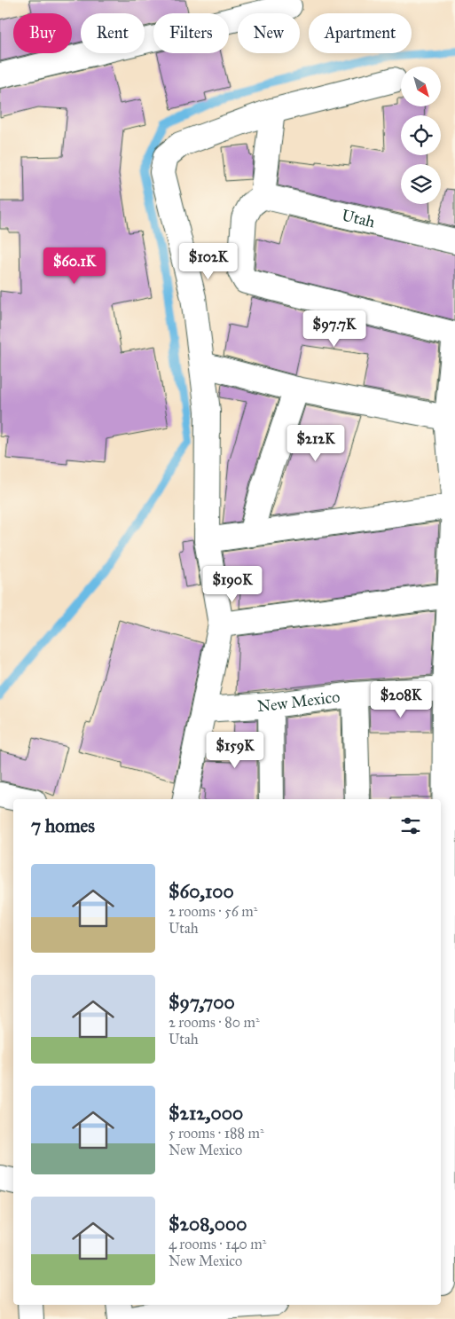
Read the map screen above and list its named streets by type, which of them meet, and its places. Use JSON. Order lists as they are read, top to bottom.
{
  "streets": {
    "street": ["Utah", "New Mexico"]
  },
  "north": "bottom right",
  "page": {
    "chip": [
      "Buy",
      "Rent",
      "Filters",
      "New",
      "Apartment"
    ],
    "price": [
      "$102K",
      "$60.1K",
      "$97.7K",
      "$212K",
      "$190K",
      "$208K",
      "$159K"
    ],
    "heading": "7 homes",
    "list": [
      {
        "name": "$60,100",
        "note": "2 rooms · 56 m² · Utah"
      },
      {
        "name": "$97,700",
        "note": "2 rooms · 80 m² · Utah"
      },
      {
        "name": "$212,000",
        "note": "5 rooms · 188 m² · New Mexico"
      },
      {
        "name": "$208,000",
        "note": "4 rooms · 140 m² · New Mexico"
      }
    ]
  }
}
